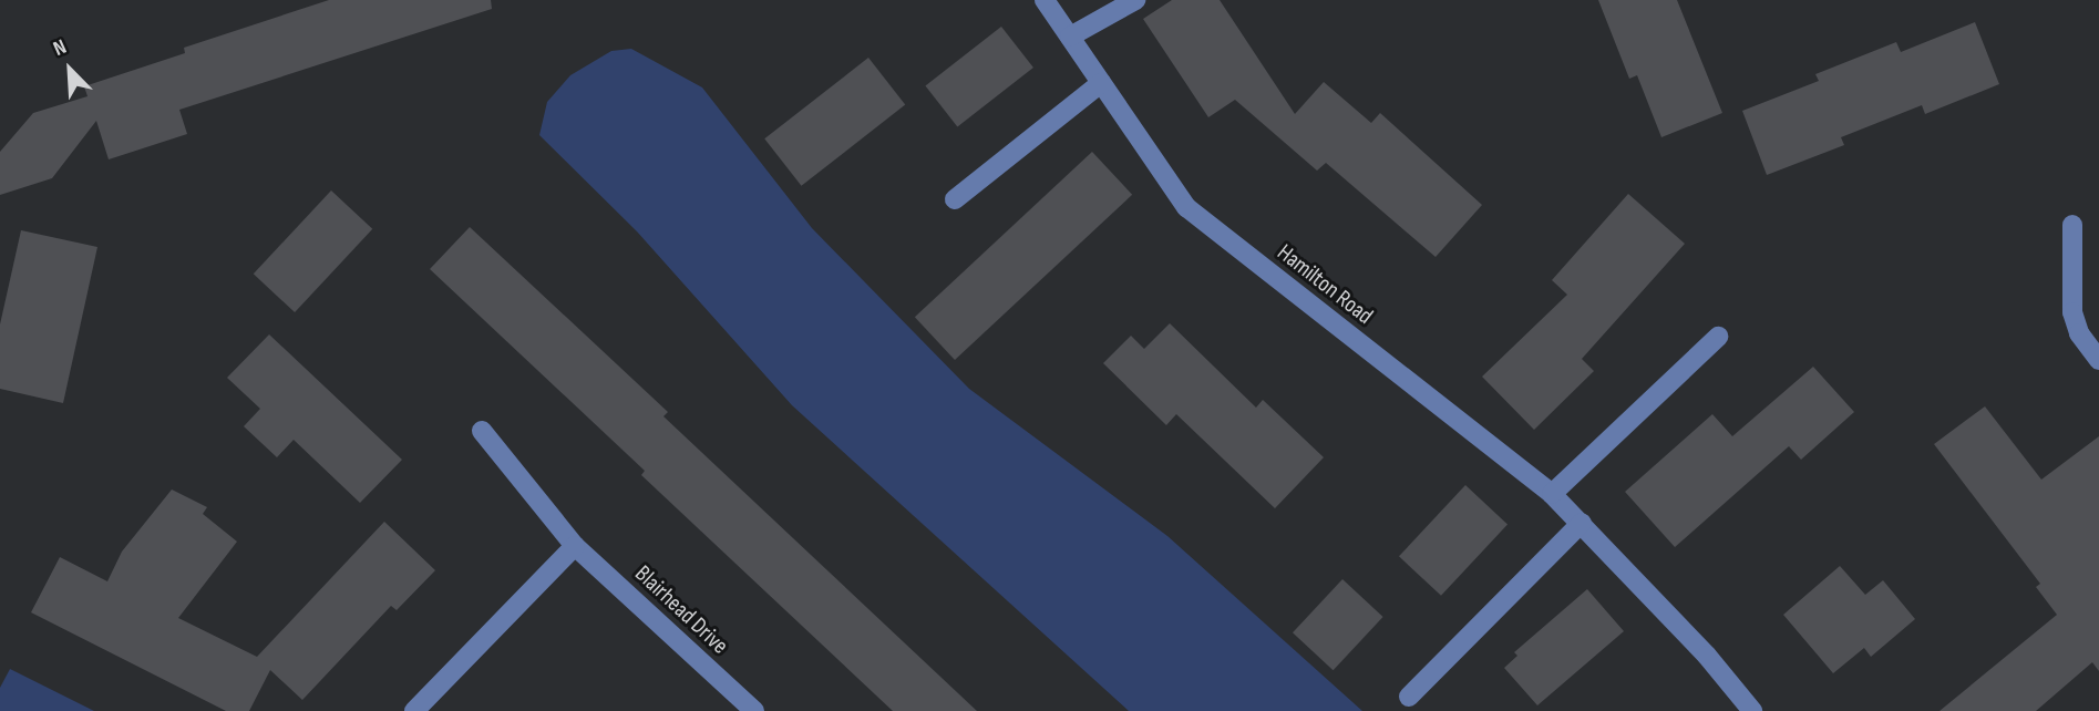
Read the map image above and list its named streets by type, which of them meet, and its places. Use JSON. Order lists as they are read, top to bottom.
{
  "streets": {
    "street": ["Hamilton Road", "Blairhead Drive"]
  },
  "north": "top left"
}
